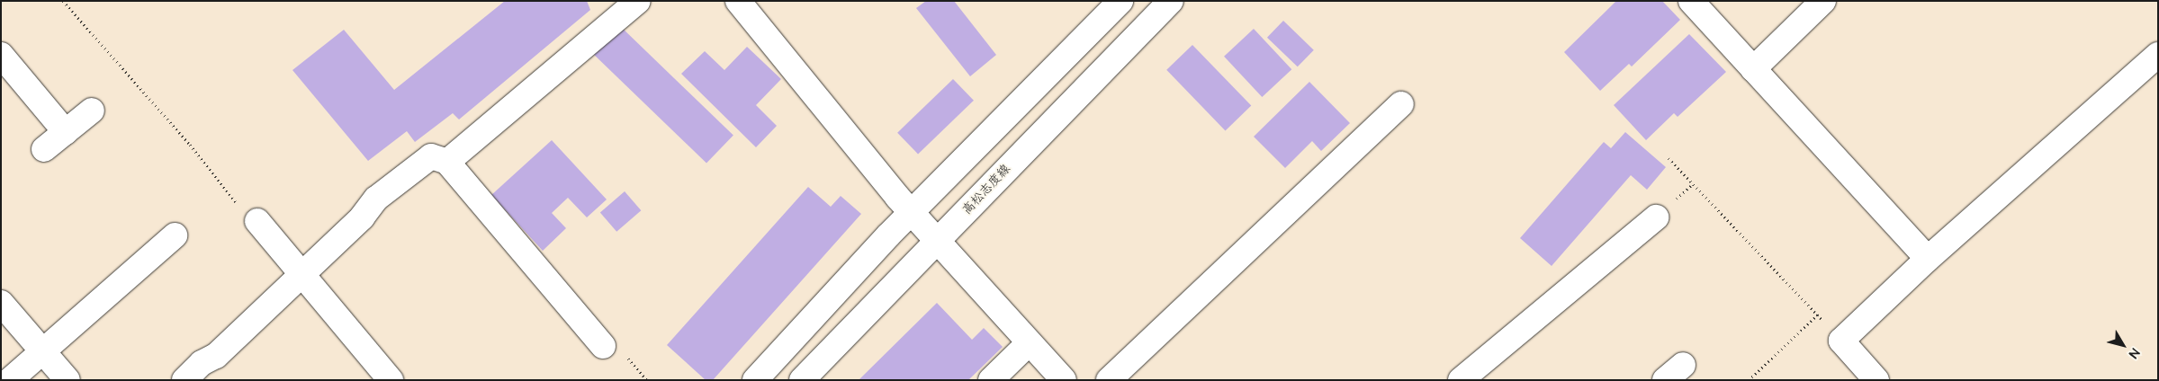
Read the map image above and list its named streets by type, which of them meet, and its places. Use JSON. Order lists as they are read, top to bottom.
{
  "streets": {
    "street": ["高松志度線"]
  },
  "north": "bottom right"
}
